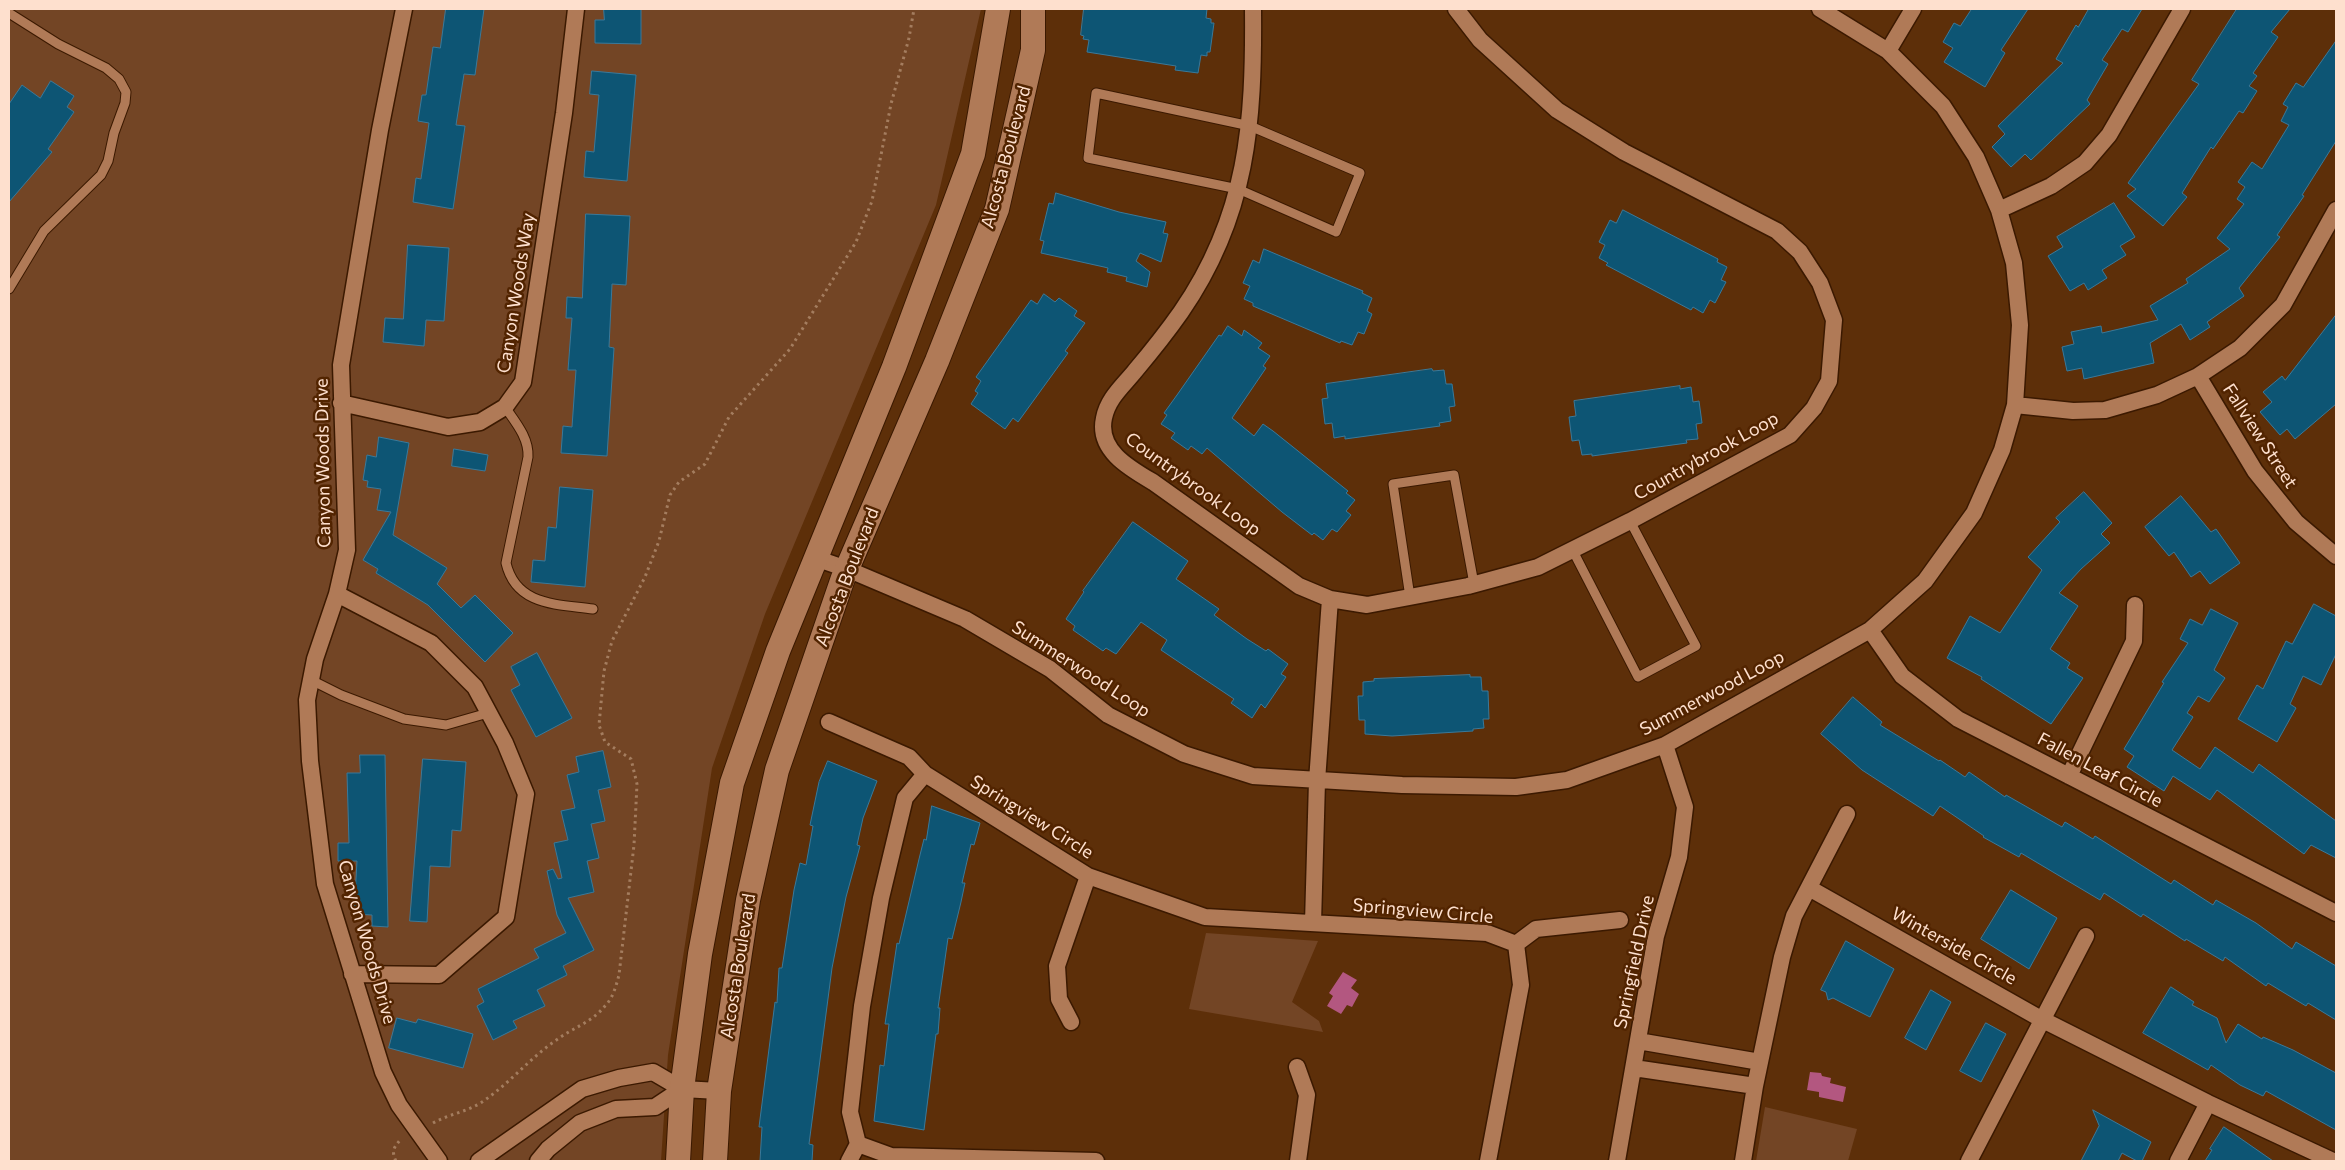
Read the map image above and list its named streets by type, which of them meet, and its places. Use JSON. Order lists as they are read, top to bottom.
{
  "streets": {
    "main road": ["Alcosta Boulevard"],
    "street": [
      "Canyon Woods Way",
      "Fallview Street",
      "Countrybrook Loop",
      "Canyon Woods Drive",
      "Summerwood Loop",
      "Fallen Leaf Circle",
      "Springview Circle",
      "Winterside Circle",
      "Springfield Drive"
    ]
  },
  "crossings": [
    ["Alcosta Boulevard", "Summerwood Loop"],
    ["Canyon Woods Way", "Canyon Woods Drive"],
    ["Summerwood Loop", "Fallen Leaf Circle"],
    ["Summerwood Loop", "Springfield Drive"]
  ]
}
